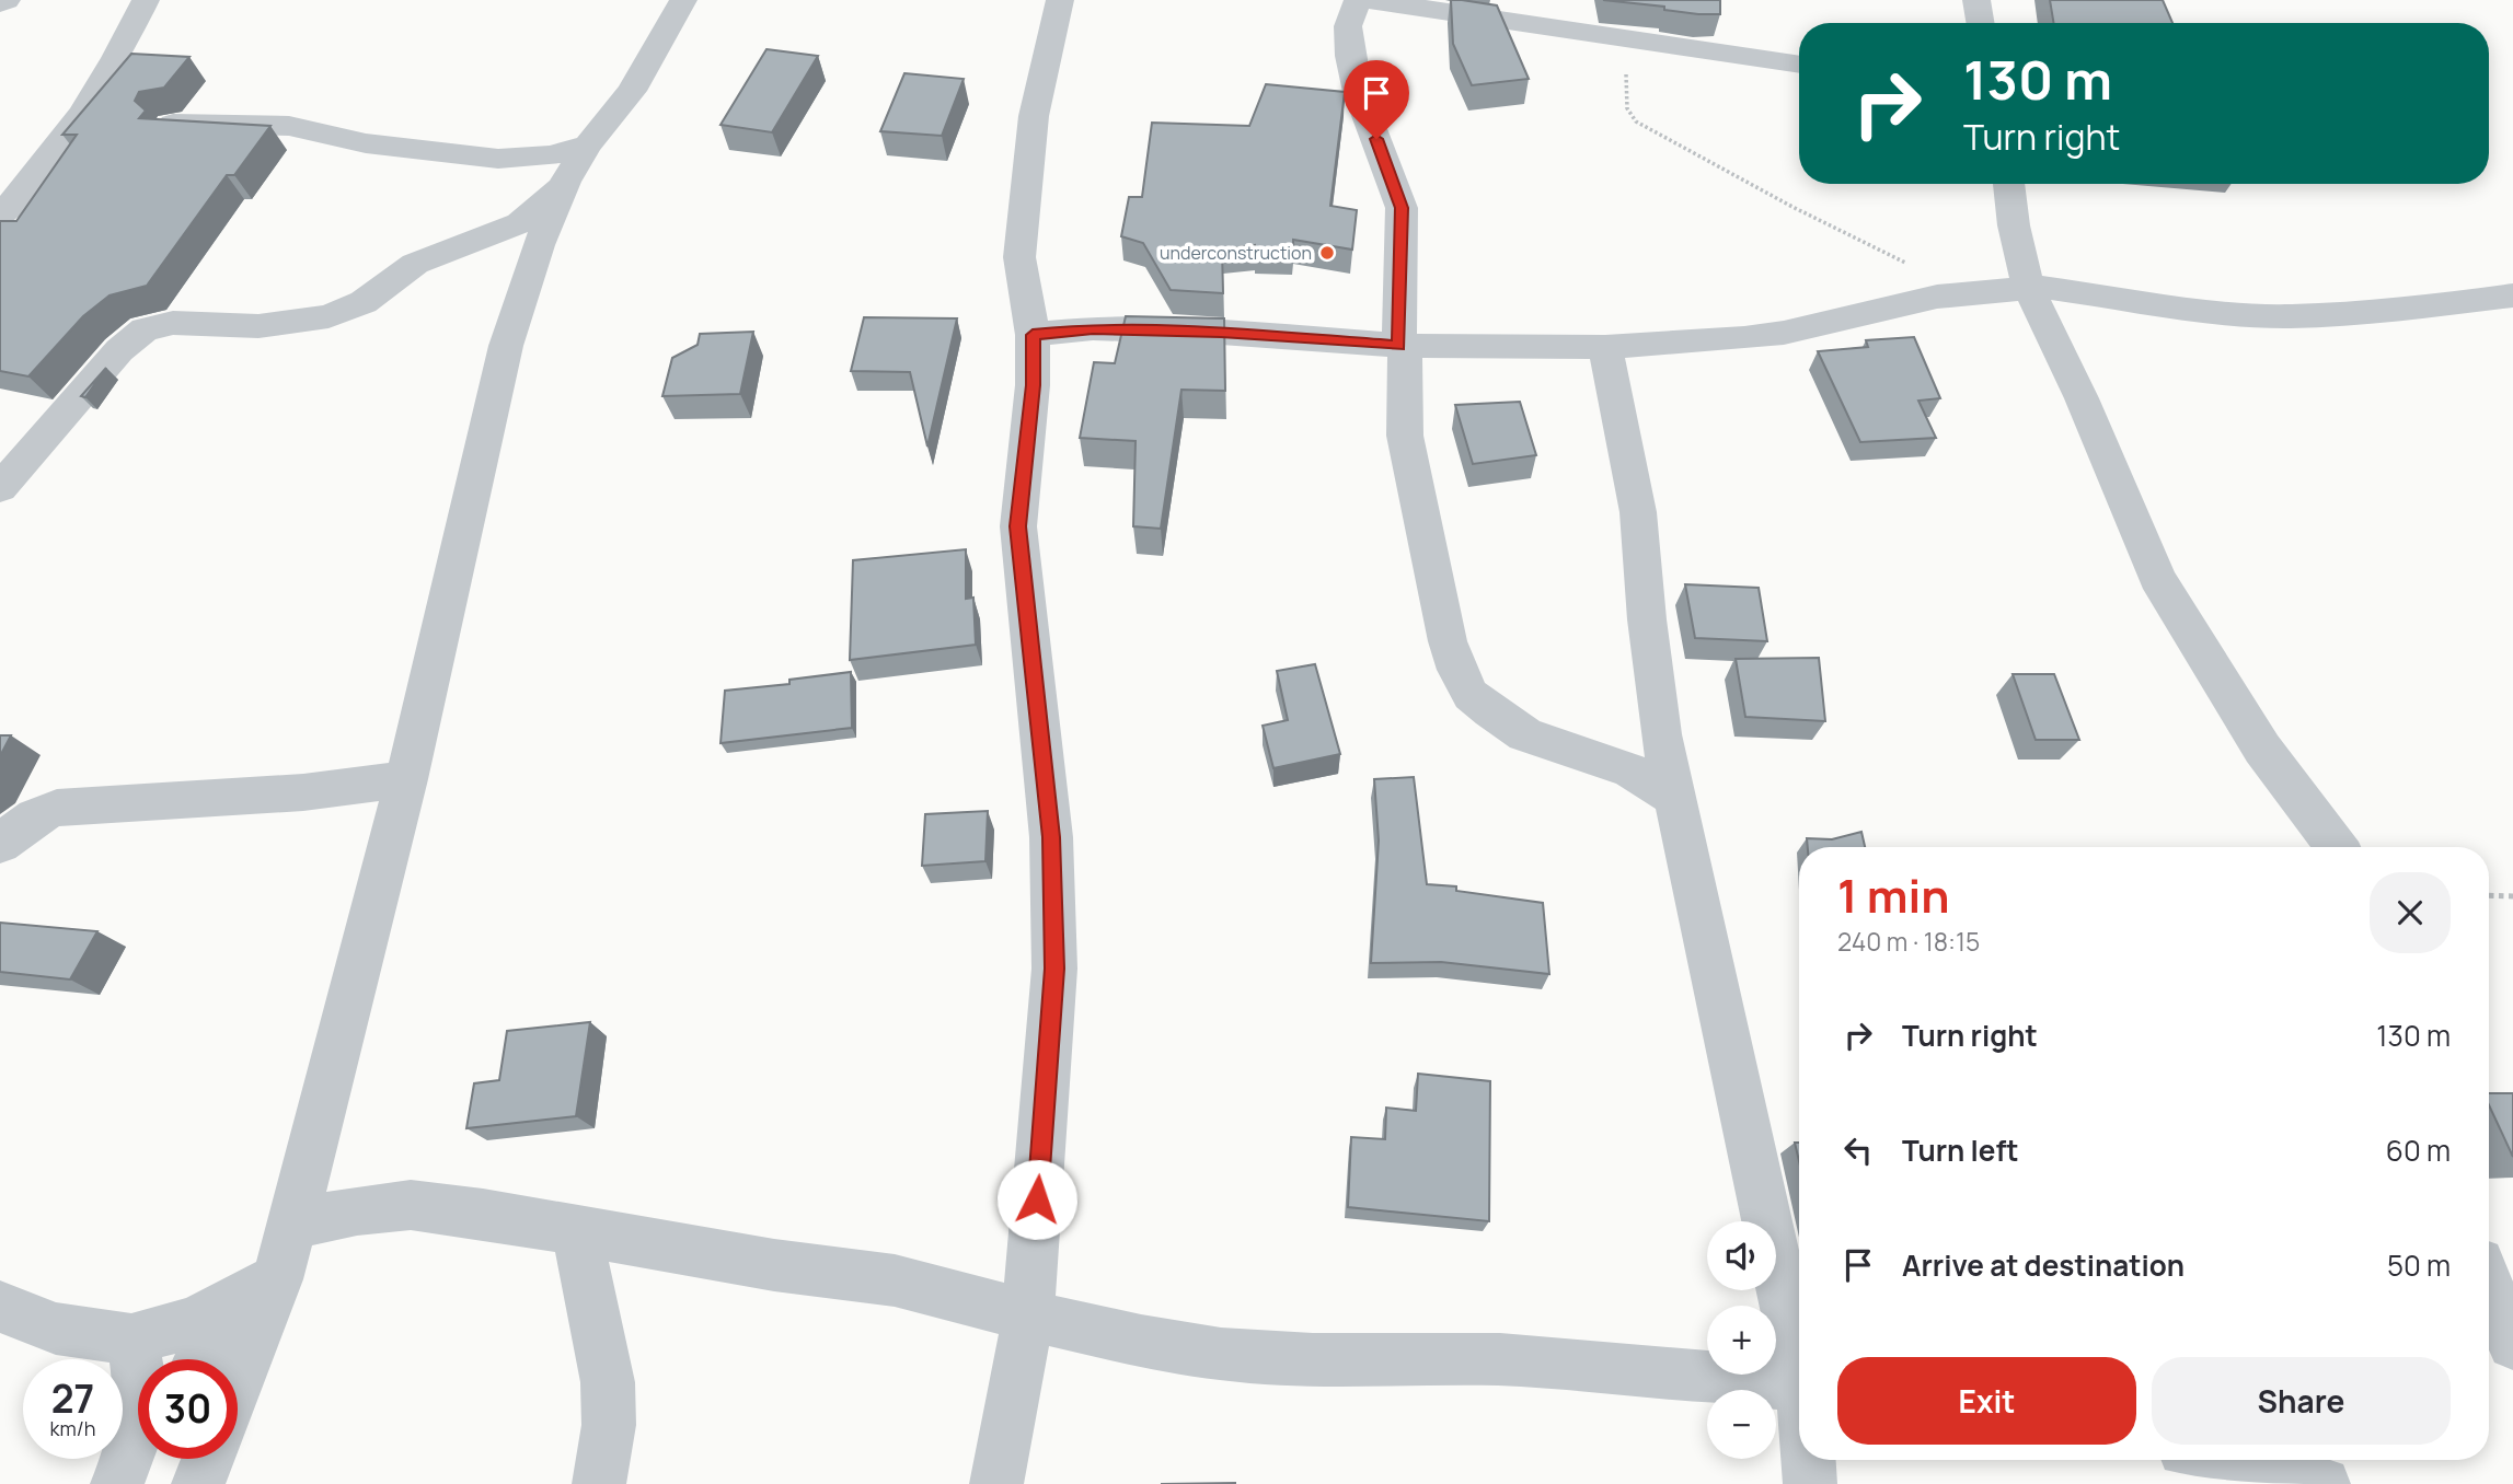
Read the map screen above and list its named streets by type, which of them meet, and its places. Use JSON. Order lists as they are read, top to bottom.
{
  "places": ["underconstruction"],
  "page": {
    "turn": ["130 m", "Turn right"],
    "heading": ["1 min", "240 m · 18:15"],
    "list": [
      {
        "name": "Turn right",
        "value": "130 m"
      },
      {
        "name": "Turn left",
        "value": "60 m"
      },
      {
        "name": "Arrive at destination",
        "value": "50 m"
      }
    ],
    "map_buttons": ["+", "−"],
    "buttons": ["Exit", "Share"],
    "speed": "27 km/h",
    "limit": "30"
  }
}
